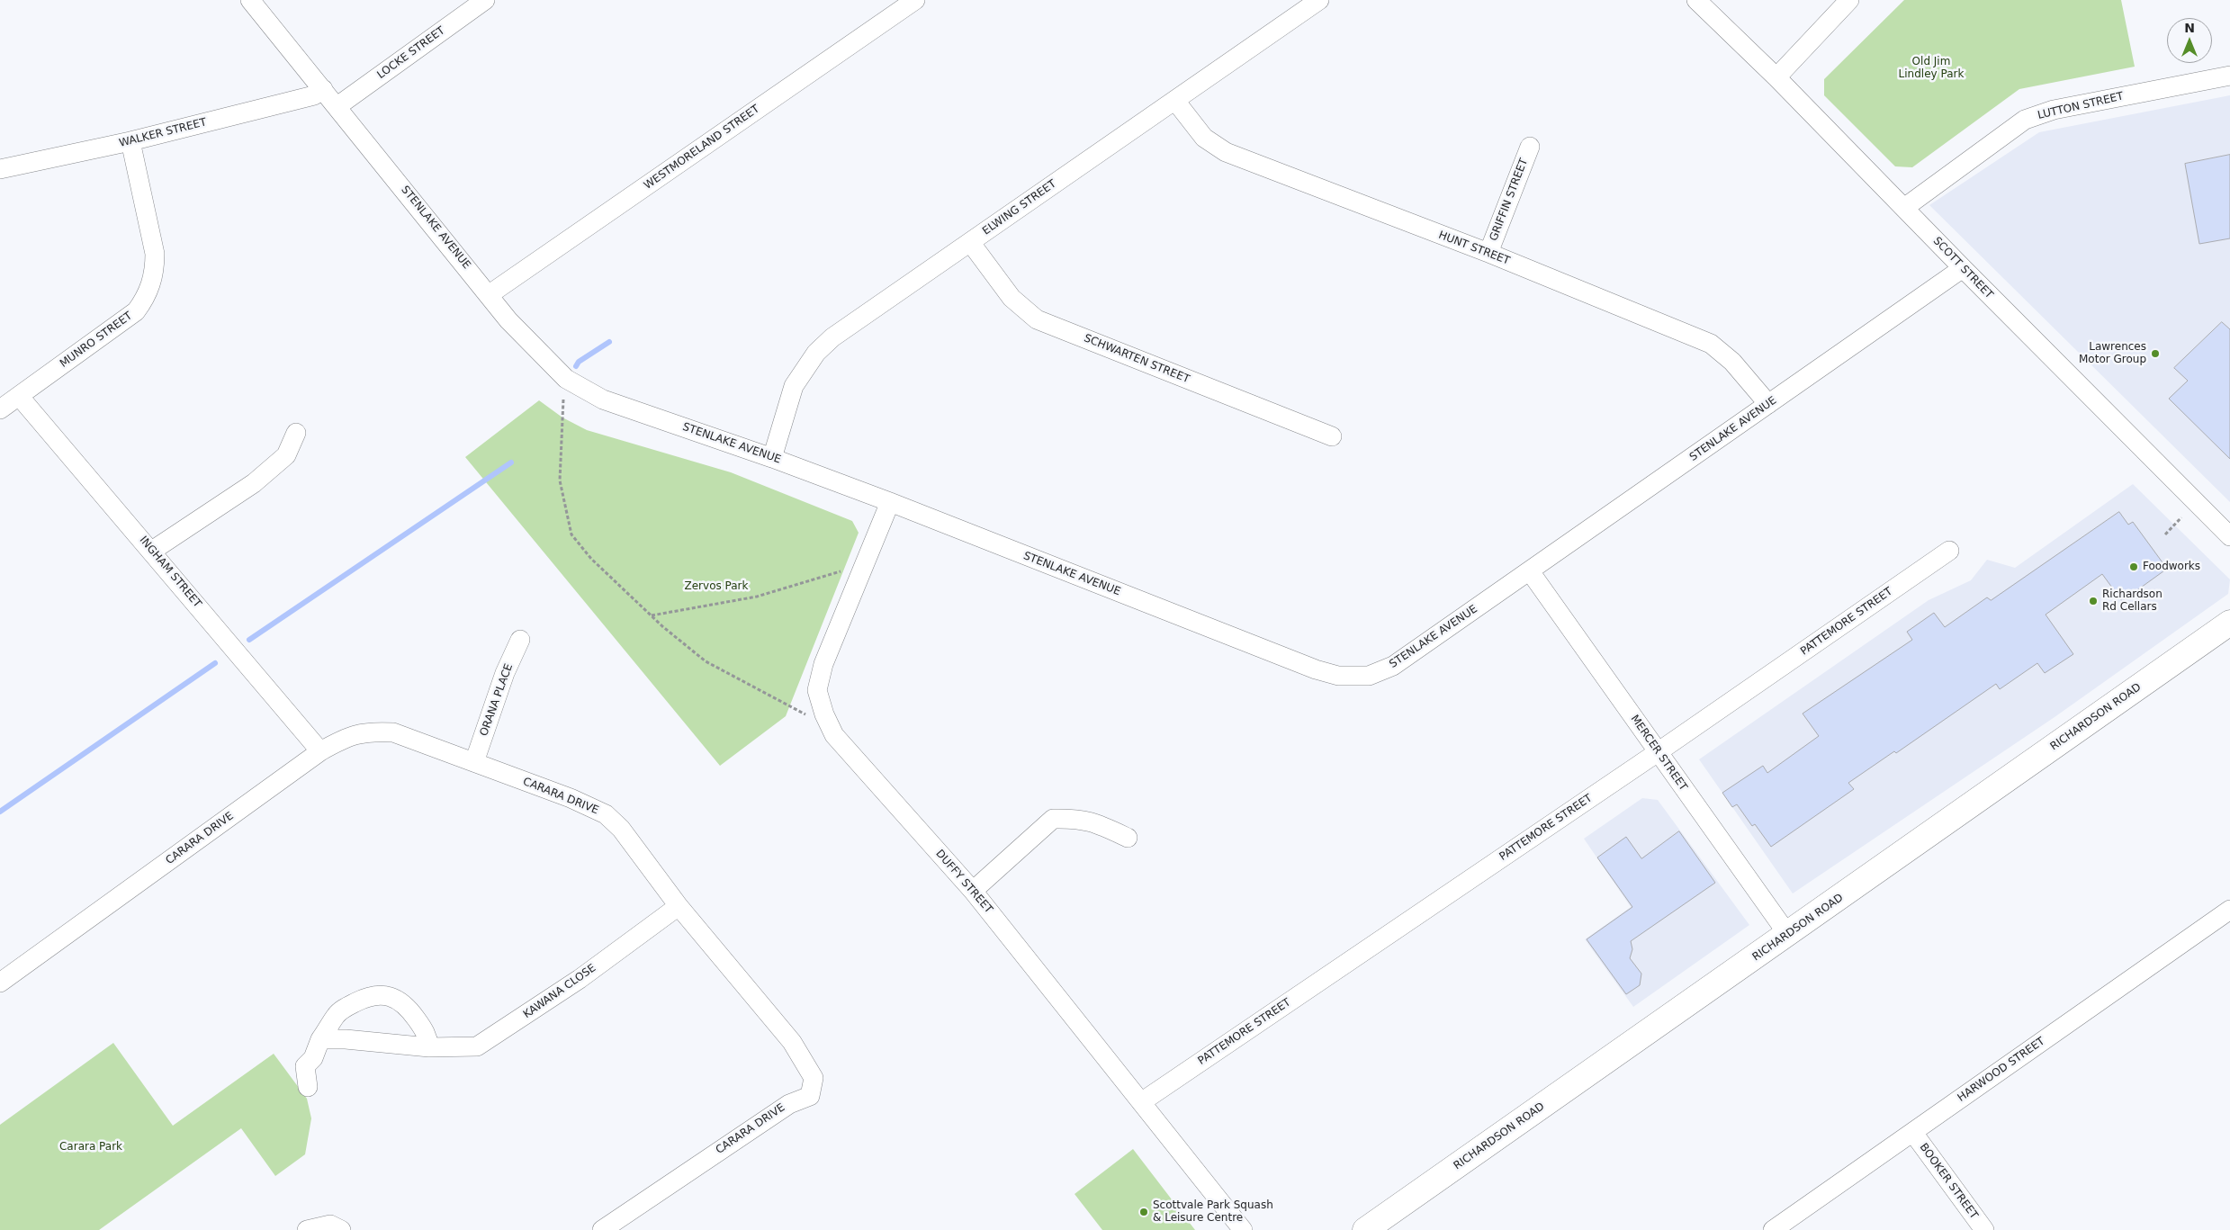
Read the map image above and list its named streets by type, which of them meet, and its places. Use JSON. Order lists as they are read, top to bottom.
{
  "streets": {
    "main road": ["RICHARDSON ROAD"],
    "street": [
      "LOCKE STREET",
      "LUTTON STREET",
      "WALKER STREET",
      "WESTMORELAND STREET",
      "GRIFFIN STREET",
      "ELWING STREET",
      "STENLAKE AVENUE",
      "HUNT STREET",
      "SCOTT STREET",
      "MUNRO STREET",
      "SCHWARTEN STREET",
      "INGHAM STREET",
      "PATTEMORE STREET",
      "ORANA PLACE",
      "MERCER STREET",
      "CARARA DRIVE",
      "DUFFY STREET",
      "KAWANA CLOSE",
      "HARWOOD STREET",
      "BOOKER STREET"
    ]
  },
  "crossings": [
    ["LOCKE STREET", "STENLAKE AVENUE"],
    ["LUTTON STREET", "SCOTT STREET"],
    ["WALKER STREET", "STENLAKE AVENUE"],
    ["WALKER STREET", "MUNRO STREET"],
    ["WESTMORELAND STREET", "STENLAKE AVENUE"],
    ["GRIFFIN STREET", "HUNT STREET"],
    ["ELWING STREET", "STENLAKE AVENUE"],
    ["ELWING STREET", "HUNT STREET"],
    ["ELWING STREET", "SCHWARTEN STREET"],
    ["STENLAKE AVENUE", "HUNT STREET"],
    ["STENLAKE AVENUE", "SCOTT STREET"],
    ["STENLAKE AVENUE", "MERCER STREET"],
    ["STENLAKE AVENUE", "DUFFY STREET"],
    ["MUNRO STREET", "INGHAM STREET"],
    ["INGHAM STREET", "CARARA DRIVE"],
    ["PATTEMORE STREET", "MERCER STREET"],
    ["PATTEMORE STREET", "DUFFY STREET"],
    ["ORANA PLACE", "CARARA DRIVE"],
    ["RICHARDSON ROAD", "MERCER STREET"],
    ["CARARA DRIVE", "KAWANA CLOSE"],
    ["HARWOOD STREET", "BOOKER STREET"]
  ],
  "parks": ["Old Jim Lindley Park", "Zervos Park", "Carara Park"],
  "places": [
    "Lawrences Motor Group",
    "Foodworks",
    "Richardson Rd Cellars",
    "Scottvale Park Squash & Leisure Centre"
  ],
  "north": "top"
}
